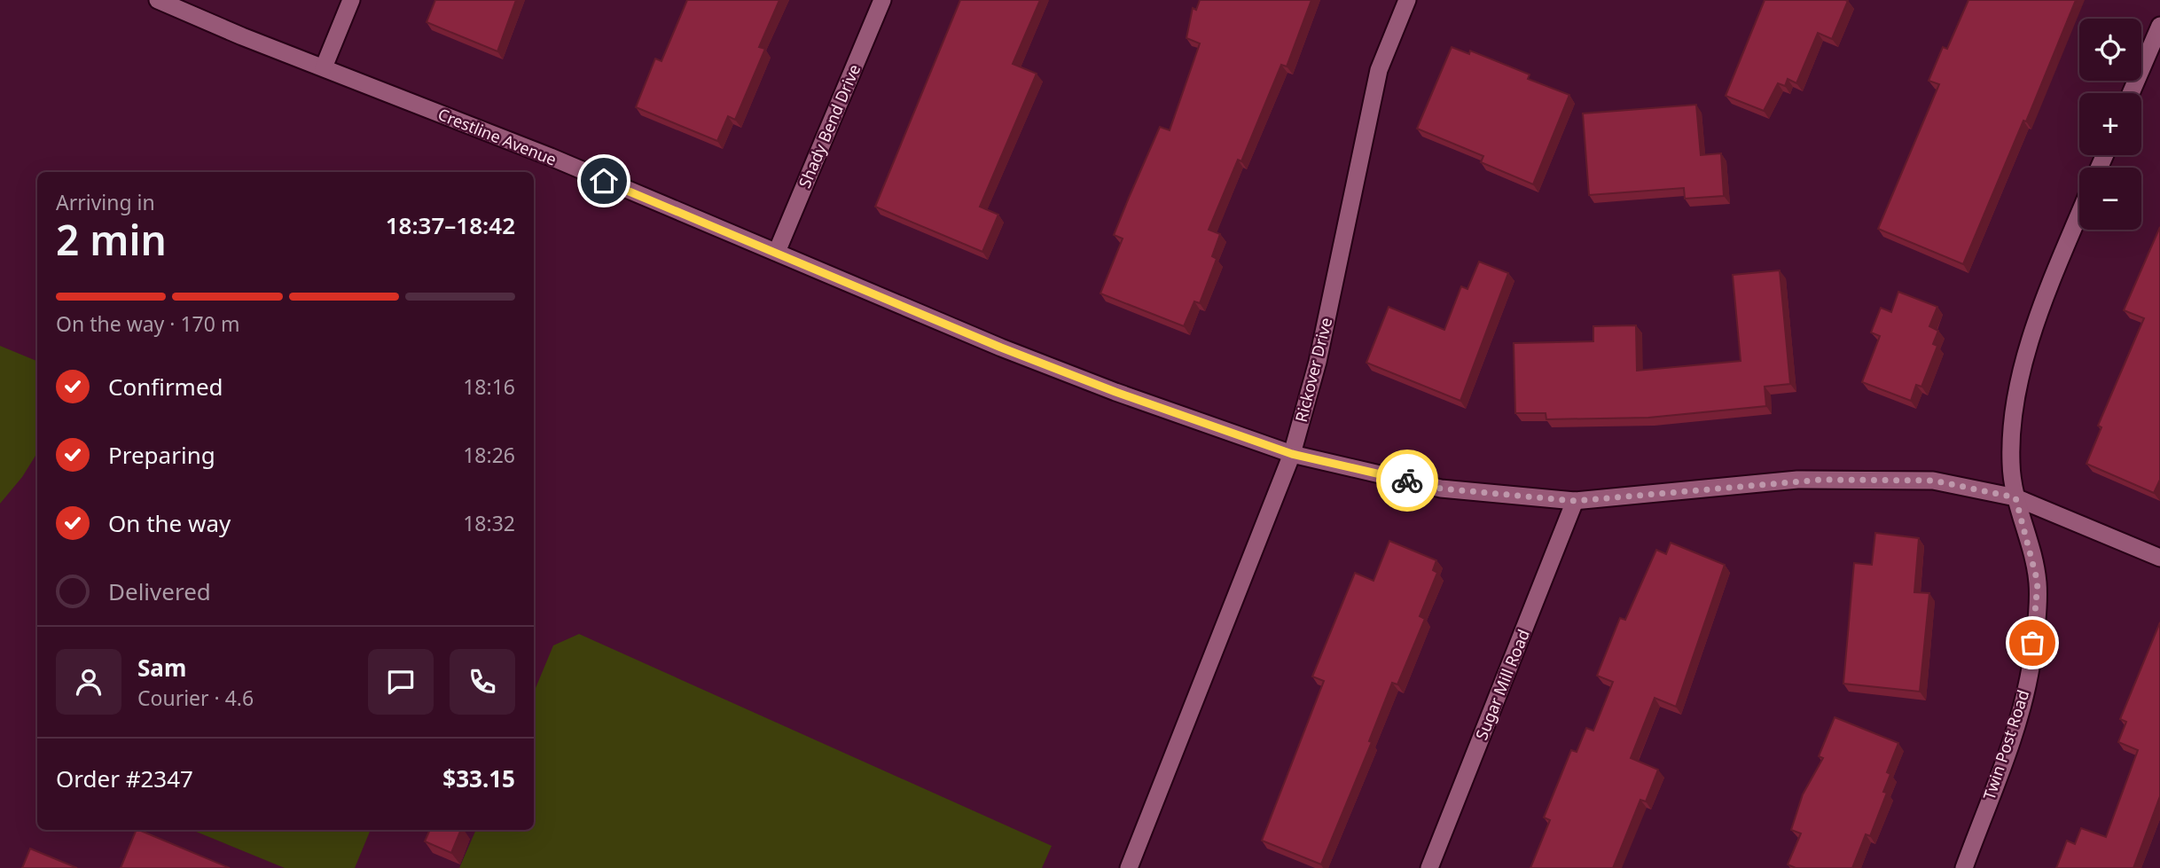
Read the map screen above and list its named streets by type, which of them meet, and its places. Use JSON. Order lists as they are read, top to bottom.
{
  "streets": {
    "street": [
      "Shady Bend Drive",
      "Crestline Avenue",
      "Rickover Drive",
      "Sugar Mill Road",
      "Twin Post Road"
    ]
  },
  "crossings": [
    ["Shady Bend Drive", "Crestline Avenue"],
    ["Crestline Avenue", "Rickover Drive"],
    ["Crestline Avenue", "Sugar Mill Road"],
    ["Crestline Avenue", "Twin Post Road"]
  ],
  "page": {
    "map_buttons": ["+", "−"],
    "heading": ["2 min", "Arriving in", "18:37–18:42"],
    "panel": [
      "Sam",
      "Courier · 4.6",
      "Order #2347",
      "$33.15"
    ],
    "bar": "On the way · 170 m",
    "list": [
      ["Confirmed", "18:16"],
      ["Preparing", "18:26"],
      ["On the way", "18:32"],
      "Delivered"
    ]
  }
}
